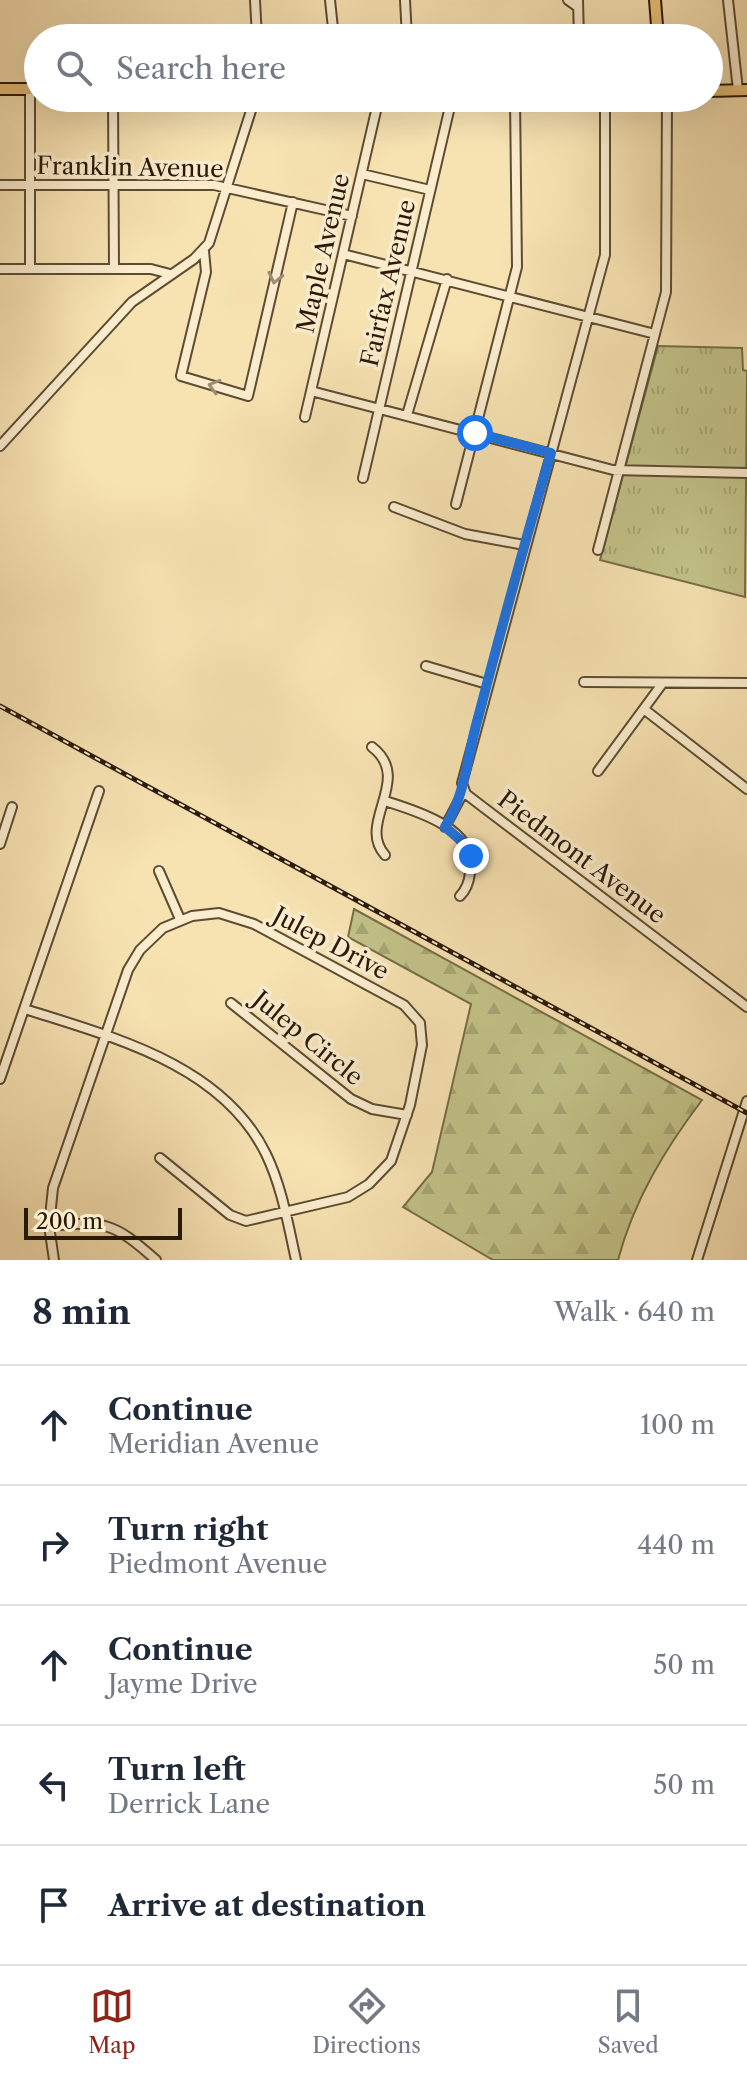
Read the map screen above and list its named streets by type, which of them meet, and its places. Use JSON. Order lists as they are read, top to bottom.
{
  "streets": {
    "street": [
      "Franklin Avenue",
      "Maple Avenue",
      "Fairfax Avenue",
      "Piedmont Avenue",
      "Julep Drive",
      "Julep Circle"
    ]
  },
  "crossings": [
    ["Franklin Avenue", "Maple Avenue"],
    ["Julep Drive", "Julep Circle"]
  ],
  "scale_bar": "200 m",
  "page": {
    "search": "Search here",
    "scale": "200 m",
    "heading": ["8 min", "Walk · 640 m"],
    "list": [
      ["Continue", "Meridian Avenue", "100 m"],
      ["Turn right", "Piedmont Avenue", "440 m"],
      ["Continue", "Jayme Drive", "50 m"],
      ["Turn left", "Derrick Lane", "50 m"],
      "Arrive at destination"
    ],
    "nav": ["Map", "Directions", "Saved"]
  }
}
